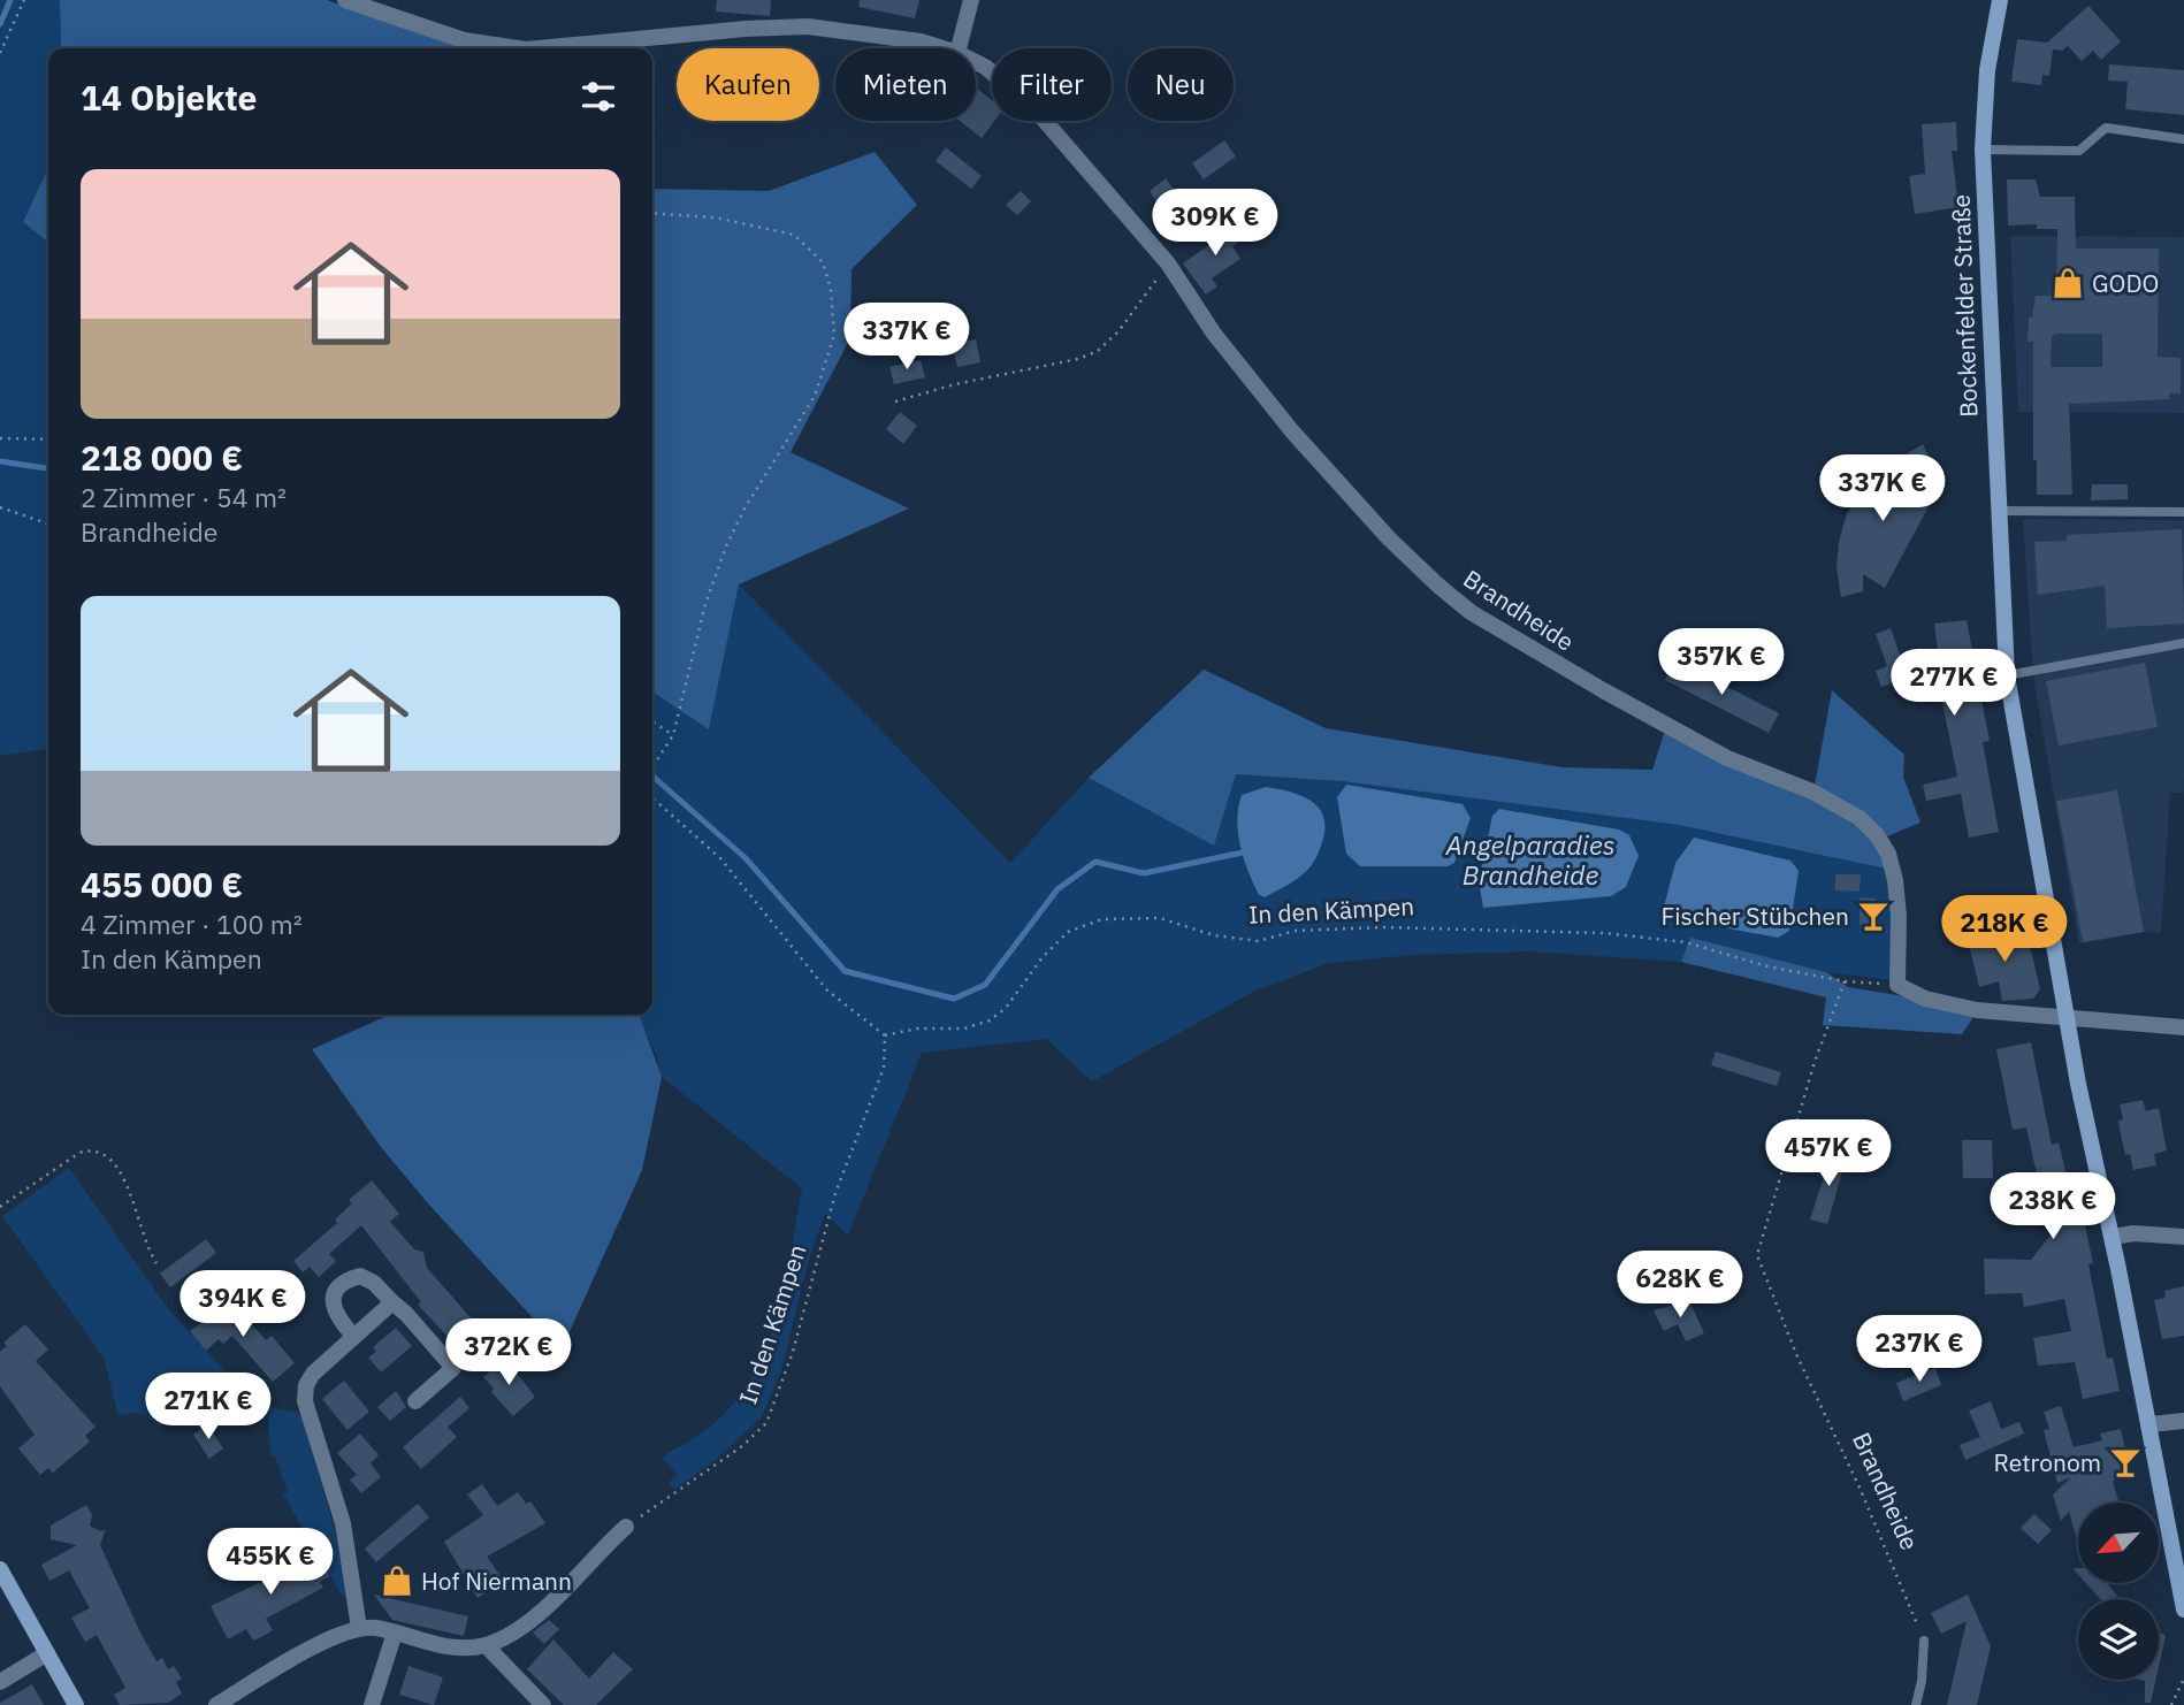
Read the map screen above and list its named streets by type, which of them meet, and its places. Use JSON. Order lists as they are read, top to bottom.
{
  "streets": {
    "main road": ["Bockenfelder Straße"],
    "street": ["Brandheide"],
    "path": ["In den Kämpen"]
  },
  "crossings": [
    ["Brandheide", "In den Kämpen"]
  ],
  "water": ["Angelparadies Brandheide"],
  "places": {
    "shop": ["GODO", "Hof Niermann"],
    "bar": ["Fischer Stübchen", "Retronom"]
  },
  "north": "bottom left",
  "page": {
    "chip": [
      "Kaufen",
      "Mieten",
      "Filter",
      "Neu"
    ],
    "heading": "14 Objekte",
    "list": [
      {
        "name": "218 000 €",
        "note": "2 Zimmer · 54 m² · Brandheide"
      },
      {
        "name": "455 000 €",
        "note": "4 Zimmer · 100 m² · In den Kämpen"
      }
    ],
    "price": [
      "309K €",
      "337K €",
      "337K €",
      "357K €",
      "277K €",
      "218K €",
      "457K €",
      "238K €",
      "628K €",
      "394K €",
      "237K €",
      "372K €",
      "271K €",
      "455K €"
    ]
  }
}
